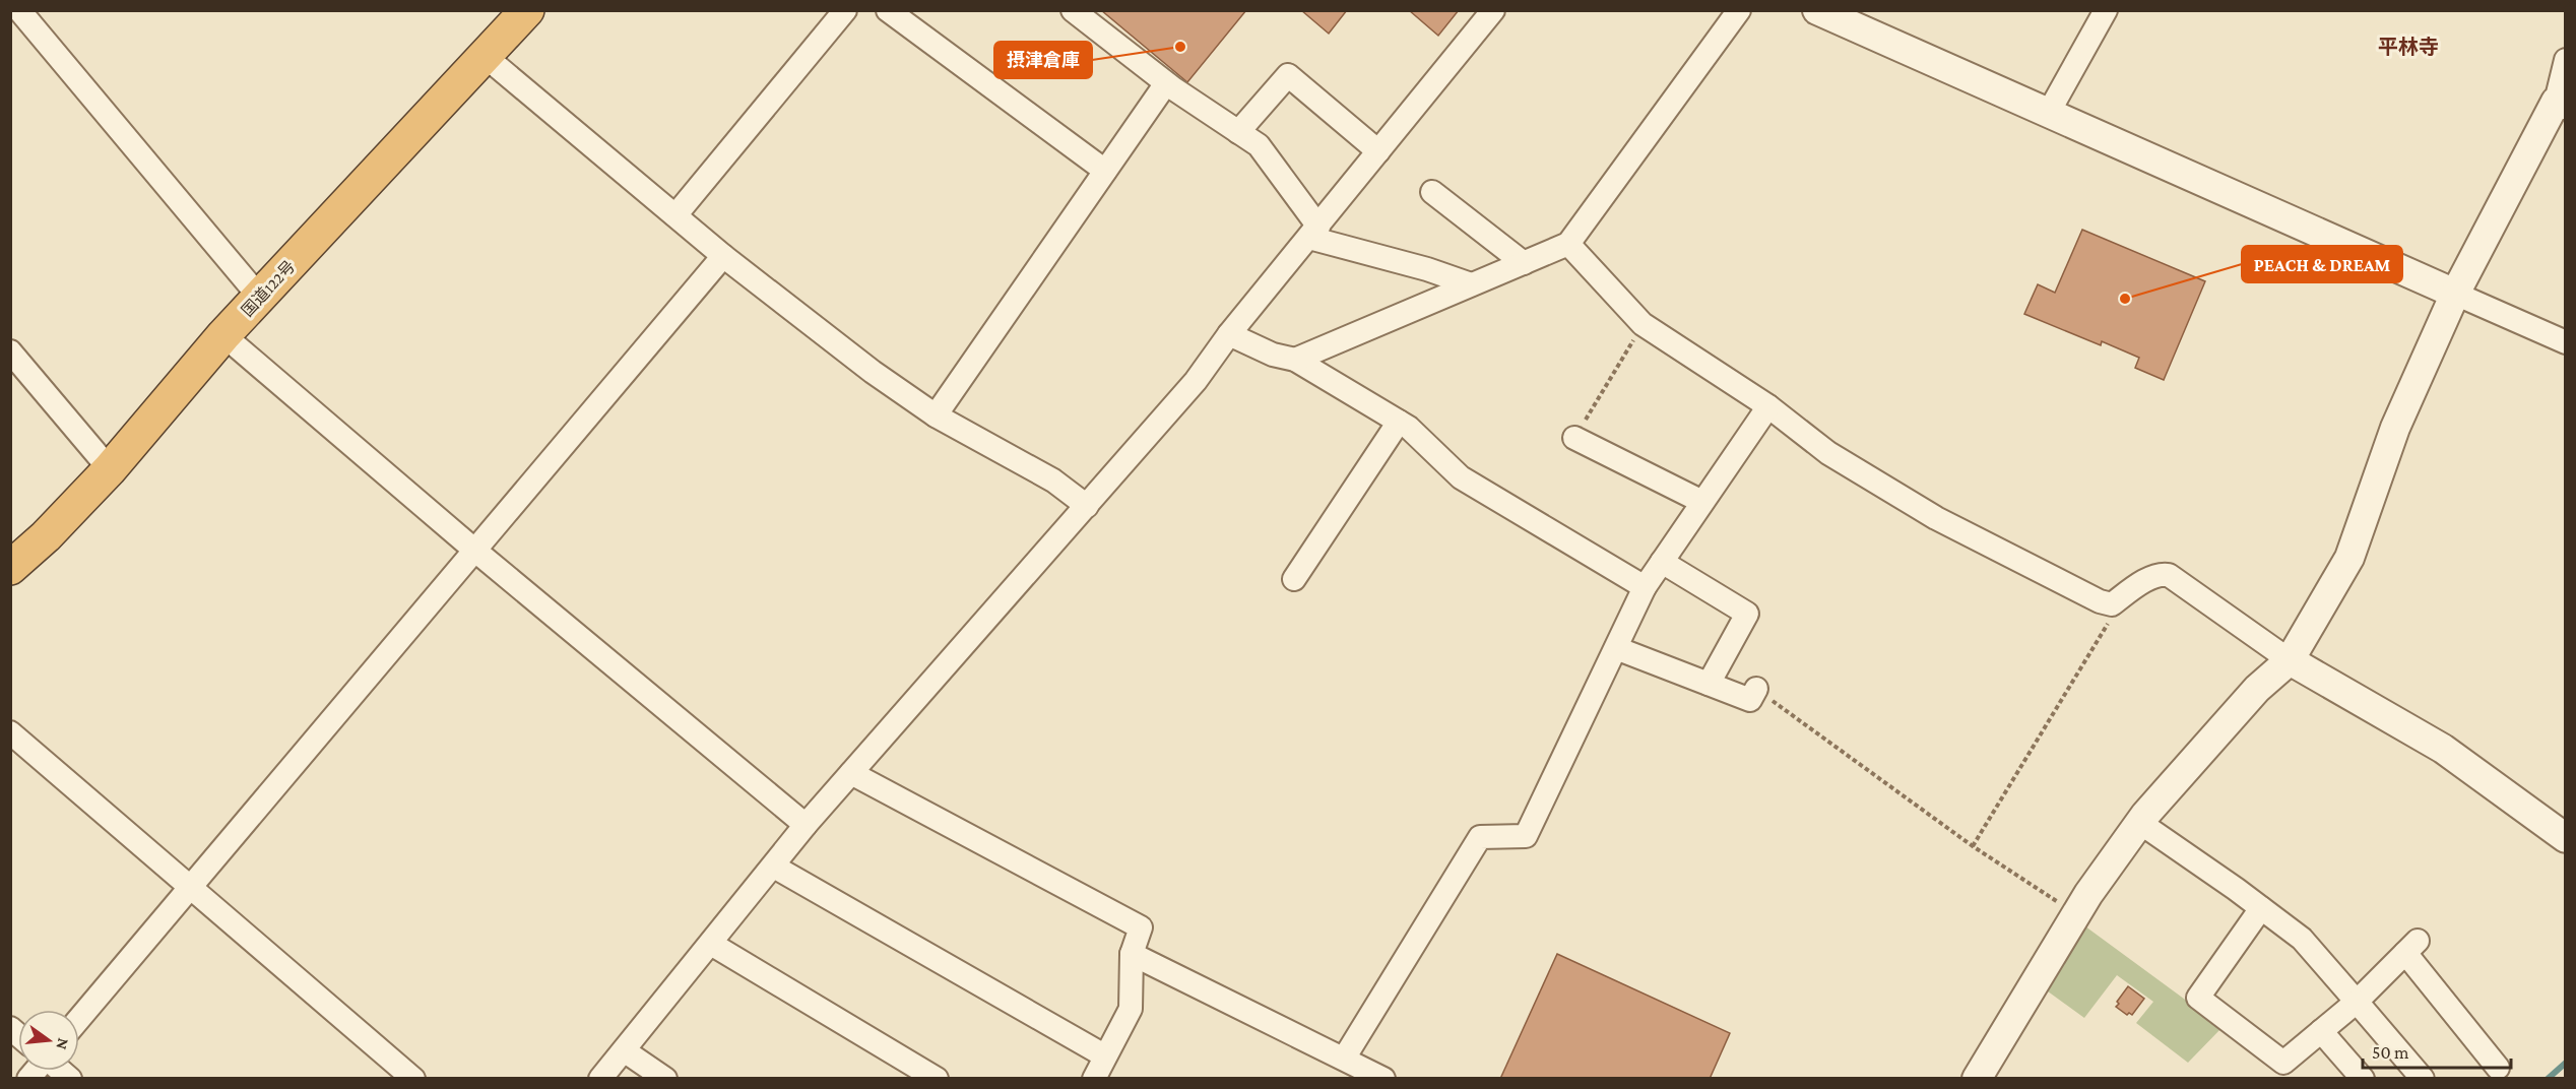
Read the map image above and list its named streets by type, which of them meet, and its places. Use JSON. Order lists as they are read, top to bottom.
{
  "streets": {
    "highway": ["国道122号"]
  },
  "districts": ["平林寺"],
  "places": ["摂津倉庫", "PEACH & DREAM"],
  "scale_bar": "50 m",
  "north": "right"
}
